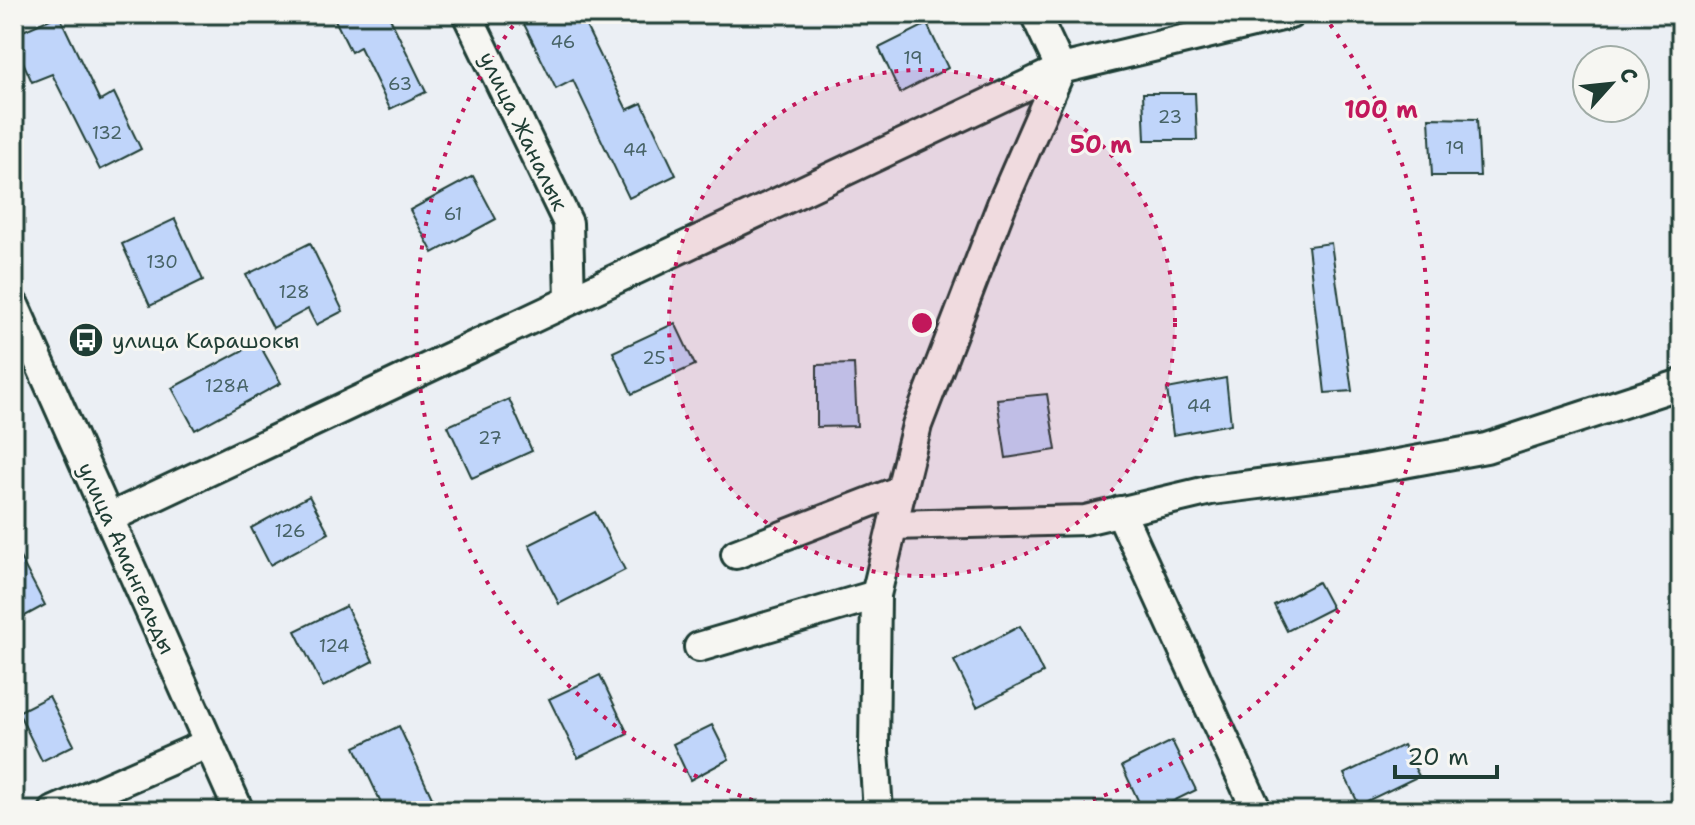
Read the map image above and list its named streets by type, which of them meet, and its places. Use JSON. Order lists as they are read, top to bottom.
{
  "streets": {
    "street": ["улица Жаналык", "улица Амангельды"]
  },
  "places": {
    "bus stop": ["улица Карашокы"]
  },
  "house_numbers": [
    "46",
    "19",
    "63",
    "23",
    "132",
    "19",
    "44",
    "61",
    "130",
    "128",
    "25",
    "128А",
    "44",
    "27",
    "126",
    "124"
  ],
  "scale_bar": "20 m",
  "north": "top right",
  "rings": ["100 m", "50 m"]
}
